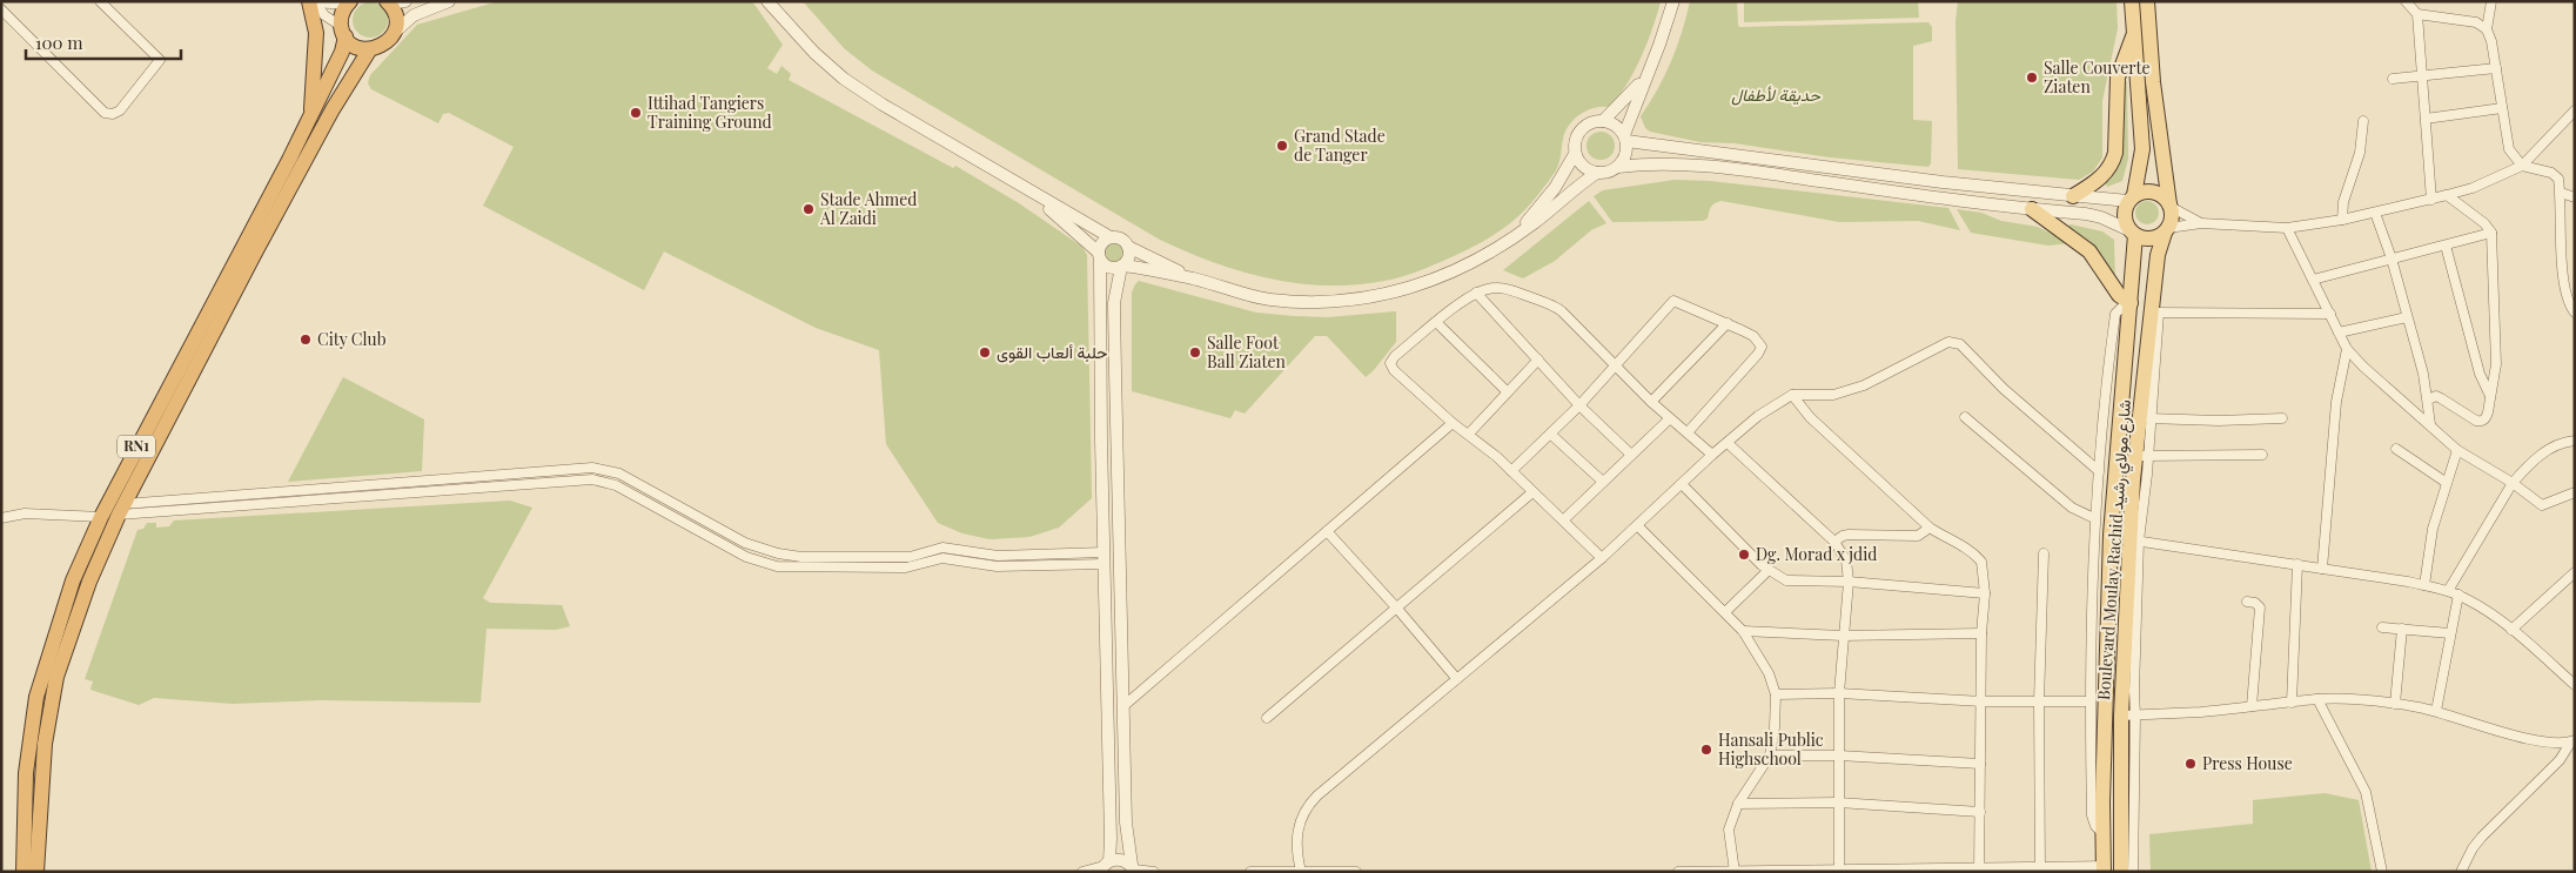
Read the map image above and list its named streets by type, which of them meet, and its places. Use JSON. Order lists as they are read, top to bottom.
{
  "streets": {
    "highway": ["RN1"],
    "main road": ["Boulevard Moulay Rachid شارع مولاي رشيد"]
  },
  "parks": ["حديقة لأطفال"],
  "places": [
    "Salle Couverte Ziaten",
    "Ittihad Tangiers Training Ground",
    "Grand Stade de Tanger",
    "Stade Ahmed Al Zaidi",
    "City Club",
    "حلبة ألعاب القوى",
    "Salle Foot Ball Ziaten",
    "Dg. Morad x jdid",
    "Hansali Public Highschool",
    "Press House"
  ],
  "scale_bar": "100 m"
}
